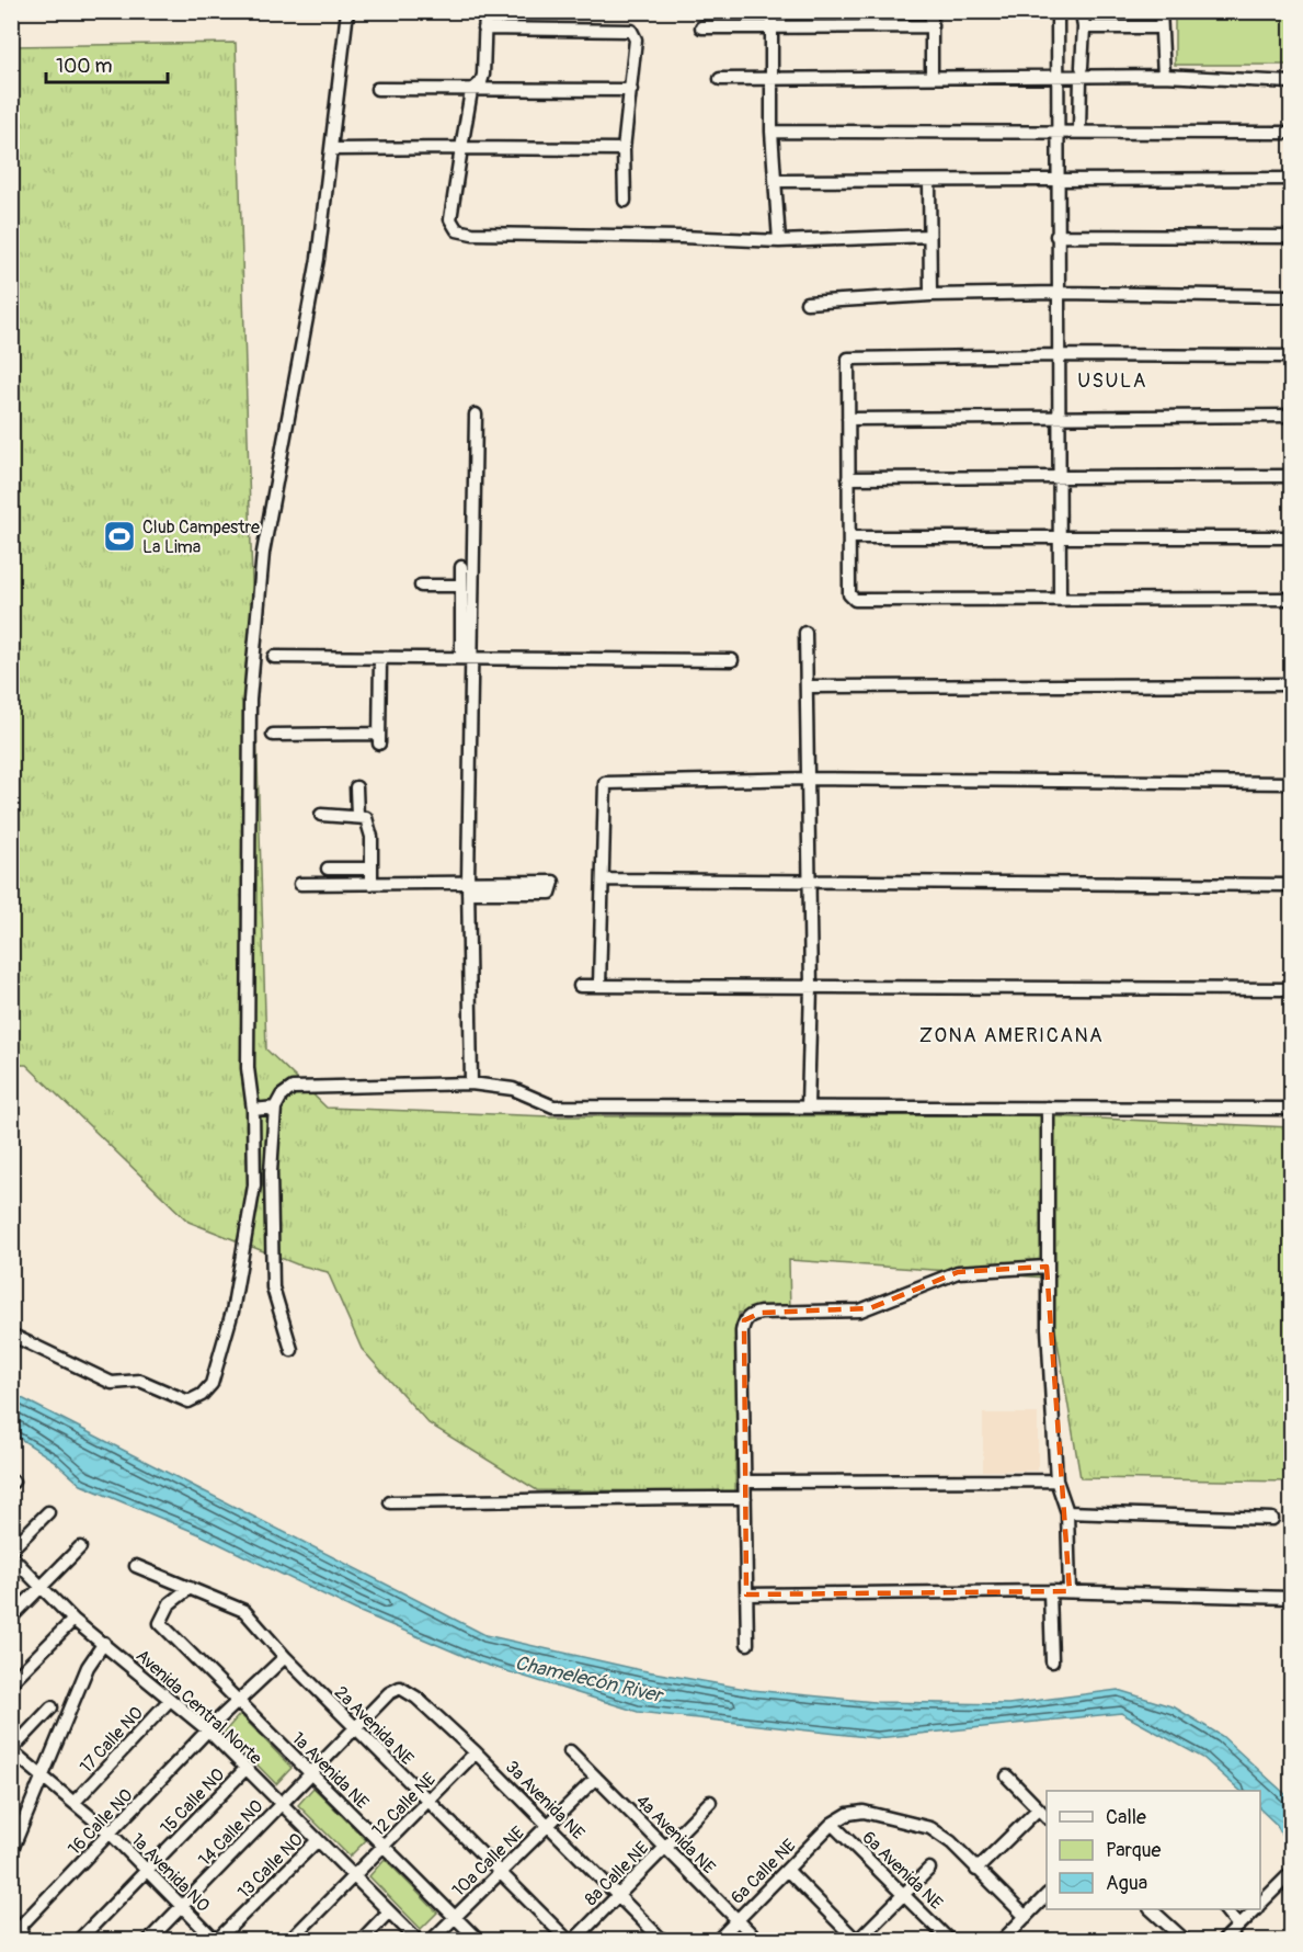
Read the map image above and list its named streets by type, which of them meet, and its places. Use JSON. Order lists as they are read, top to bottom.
{
  "streets": {
    "street": [
      "Avenida Central Norte",
      "2a Avenida NE",
      "17 Calle NO",
      "1a Avenida NE",
      "3a Avenida NE",
      "15 Calle NO",
      "12 Calle NE",
      "16 Calle NO",
      "14 Calle NO",
      "4a Avenida NE",
      "10a Calle NE",
      "13 Calle NO",
      "6a Avenida NE",
      "6a Calle NE",
      "1a Avenida NO",
      "8a Calle NE"
    ]
  },
  "crossings": [
    ["Avenida Central Norte", "17 Calle NO"],
    ["Avenida Central Norte", "15 Calle NO"],
    ["Avenida Central Norte", "12 Calle NE"],
    ["Avenida Central Norte", "16 Calle NO"],
    ["Avenida Central Norte", "14 Calle NO"],
    ["Avenida Central Norte", "13 Calle NO"],
    ["2a Avenida NE", "1a Avenida NE"],
    ["2a Avenida NE", "12 Calle NE"],
    ["2a Avenida NE", "16 Calle NO"],
    ["2a Avenida NE", "14 Calle NO"],
    ["2a Avenida NE", "10a Calle NE"],
    ["2a Avenida NE", "8a Calle NE"],
    ["17 Calle NO", "1a Avenida NO"],
    ["1a Avenida NE", "12 Calle NE"],
    ["1a Avenida NE", "16 Calle NO"],
    ["1a Avenida NE", "14 Calle NO"],
    ["1a Avenida NE", "10a Calle NE"],
    ["3a Avenida NE", "12 Calle NE"],
    ["3a Avenida NE", "14 Calle NO"],
    ["3a Avenida NE", "10a Calle NE"],
    ["3a Avenida NE", "8a Calle NE"],
    ["15 Calle NO", "1a Avenida NO"],
    ["16 Calle NO", "1a Avenida NO"],
    ["14 Calle NO", "1a Avenida NO"],
    ["4a Avenida NE", "10a Calle NE"],
    ["4a Avenida NE", "6a Calle NE"],
    ["4a Avenida NE", "8a Calle NE"],
    ["13 Calle NO", "1a Avenida NO"],
    ["6a Avenida NE", "6a Calle NE"]
  ],
  "districts": ["USULA", "ZONA AMERICANA"],
  "water": ["Chamelecón River"],
  "places": {
    "sports": ["Club Campestre La Lima"]
  },
  "legend": ["Calle", "Parque", "Agua"],
  "scale_bar": "100 m"
}
